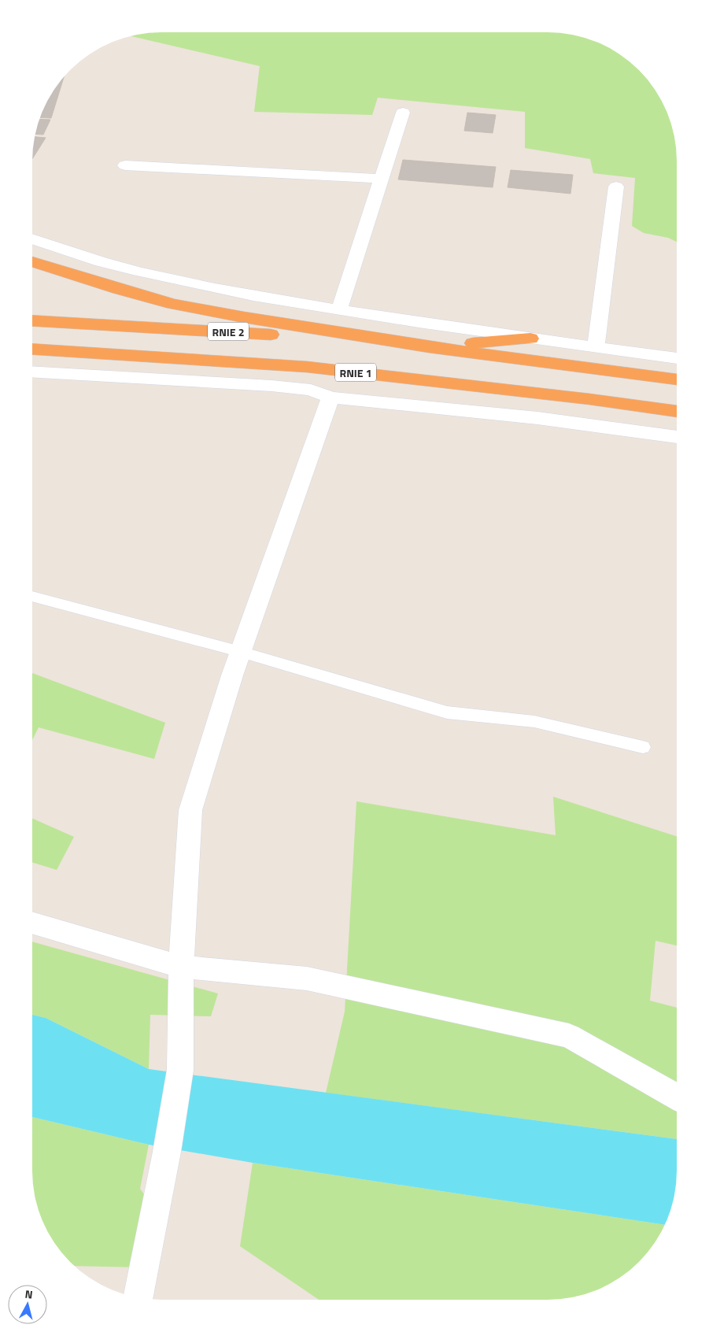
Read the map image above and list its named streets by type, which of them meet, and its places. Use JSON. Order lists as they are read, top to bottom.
{
  "streets": {
    "highway": ["RNIE 2", "RNIE 1"]
  },
  "north": "top"
}
